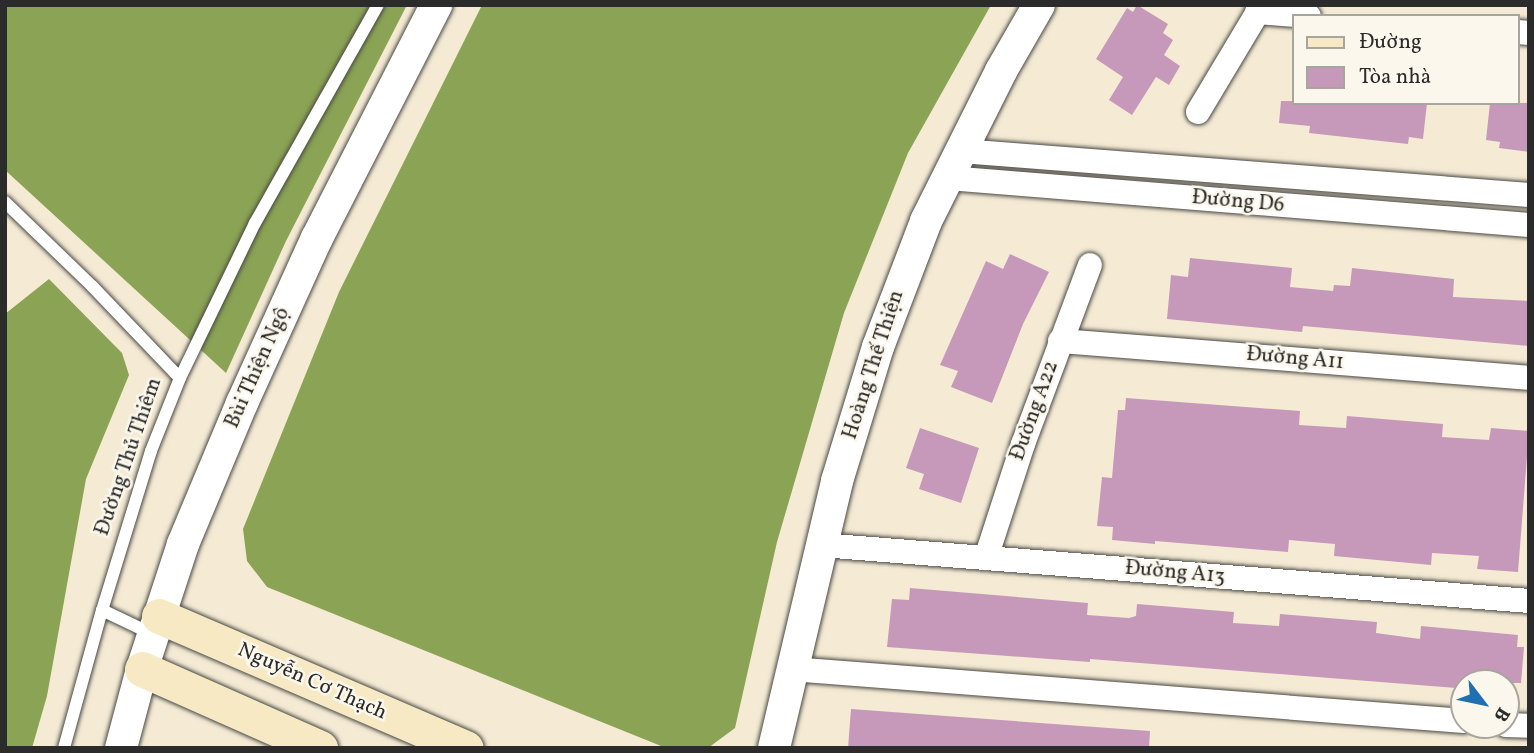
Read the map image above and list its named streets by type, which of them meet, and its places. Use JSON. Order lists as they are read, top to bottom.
{
  "streets": {
    "main road": ["Nguyễn Cơ Thạch"],
    "street": [
      "Đường D6",
      "Đường A11",
      "Hoàng Thế Thiện",
      "Bùi Thiện Ngộ",
      "Đường A22",
      "Đường A13"
    ],
    "lane": ["Đường Thủ Thiêm"]
  },
  "crossings": [
    ["Đường D6", "Hoàng Thế Thiện"],
    ["Đường A11", "Đường A22"],
    ["Hoàng Thế Thiện", "Đường A13"],
    ["Bùi Thiện Ngộ", "Nguyễn Cơ Thạch"],
    ["Đường A22", "Đường A13"]
  ],
  "legend": ["Đường", "Tòa nhà"],
  "north": "bottom right"
}
